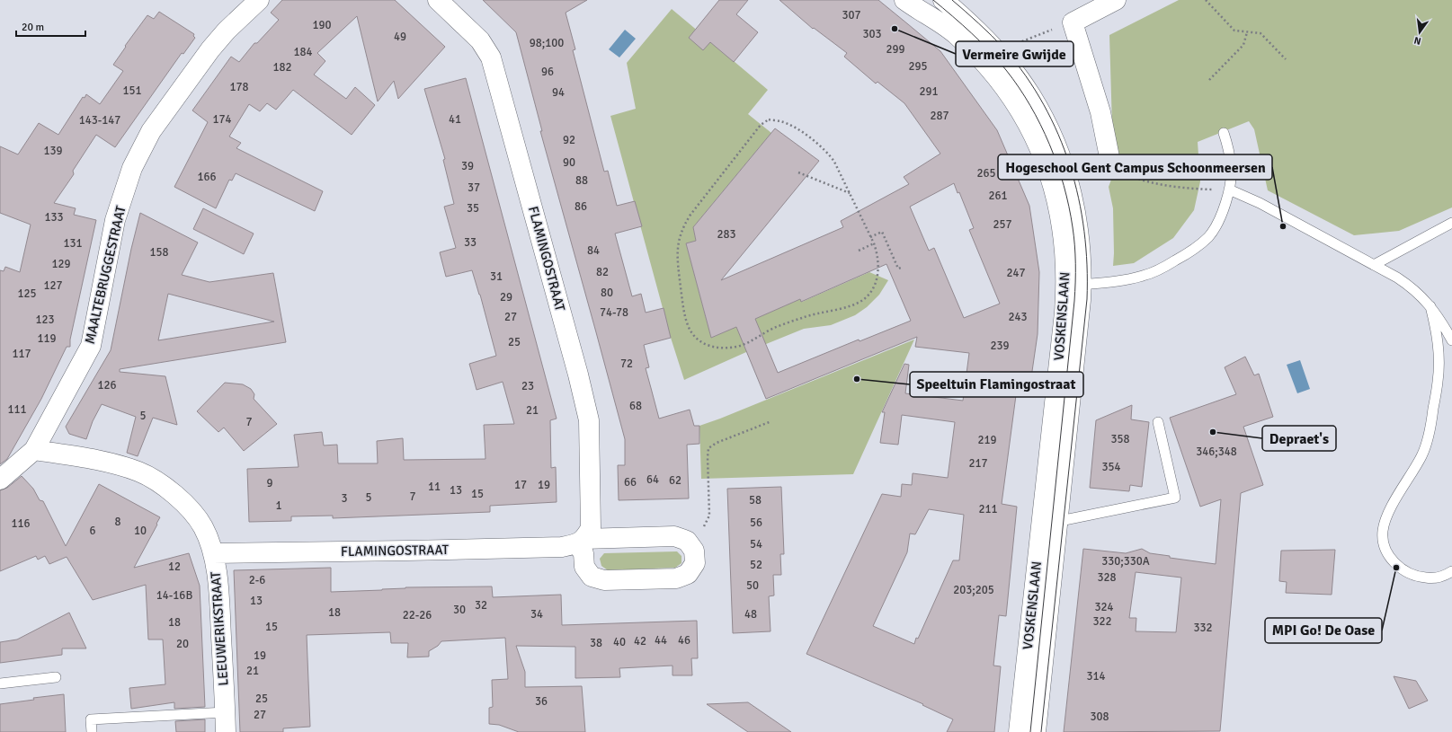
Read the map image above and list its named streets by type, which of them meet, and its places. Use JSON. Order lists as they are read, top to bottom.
{
  "streets": {
    "street": [
      "FLAMINGOSTRAAT",
      "MAALTEBRUGGESTRAAT",
      "VOSKENSLAAN",
      "LEEUWERIKSTRAAT"
    ]
  },
  "crossings": [
    ["FLAMINGOSTRAAT", "LEEUWERIKSTRAAT"],
    ["MAALTEBRUGGESTRAAT", "LEEUWERIKSTRAAT"]
  ],
  "places": [
    "Vermeire Gwijde",
    "Hogeschool Gent Campus Schoonmeersen",
    "Speeltuin Flamingostraat",
    "Depraet's",
    "MPI Go! De Oase"
  ],
  "house_numbers": [
    "307",
    "190",
    "303",
    "49",
    "98;100",
    "299",
    "184",
    "295",
    "182",
    "96",
    "178",
    "151",
    "291",
    "94",
    "287",
    "174",
    "41",
    "143-147",
    "92",
    "139",
    "90",
    "39",
    "265",
    "166",
    "88",
    "37",
    "261",
    "86",
    "35",
    "133",
    "257",
    "283",
    "33",
    "131",
    "84",
    "158",
    "129",
    "82",
    "247",
    "31",
    "127",
    "80",
    "125",
    "29",
    "74-78",
    "27",
    "243",
    "123",
    "119",
    "25",
    "239",
    "117",
    "72",
    "126",
    "23",
    "68",
    "111",
    "21",
    "5",
    "7",
    "358",
    "219",
    "346;348",
    "217",
    "354",
    "64",
    "62",
    "66",
    "9",
    "17",
    "19",
    "11",
    "13",
    "15",
    "7",
    "5",
    "3",
    "58",
    "1",
    "211",
    "8",
    "56",
    "116",
    "6",
    "10",
    "54",
    "330;330A",
    "52",
    "12",
    "328",
    "2-6",
    "50",
    "203;205",
    "14-16B",
    "13",
    "32",
    "324",
    "30",
    "18",
    "34",
    "48",
    "22-26",
    "322",
    "18",
    "15",
    "332",
    "44",
    "46",
    "42",
    "40",
    "38",
    "20",
    "19",
    "21",
    "314",
    "25",
    "36",
    "27",
    "308"
  ],
  "scale_bar": "20 m",
  "north": "bottom"
}
